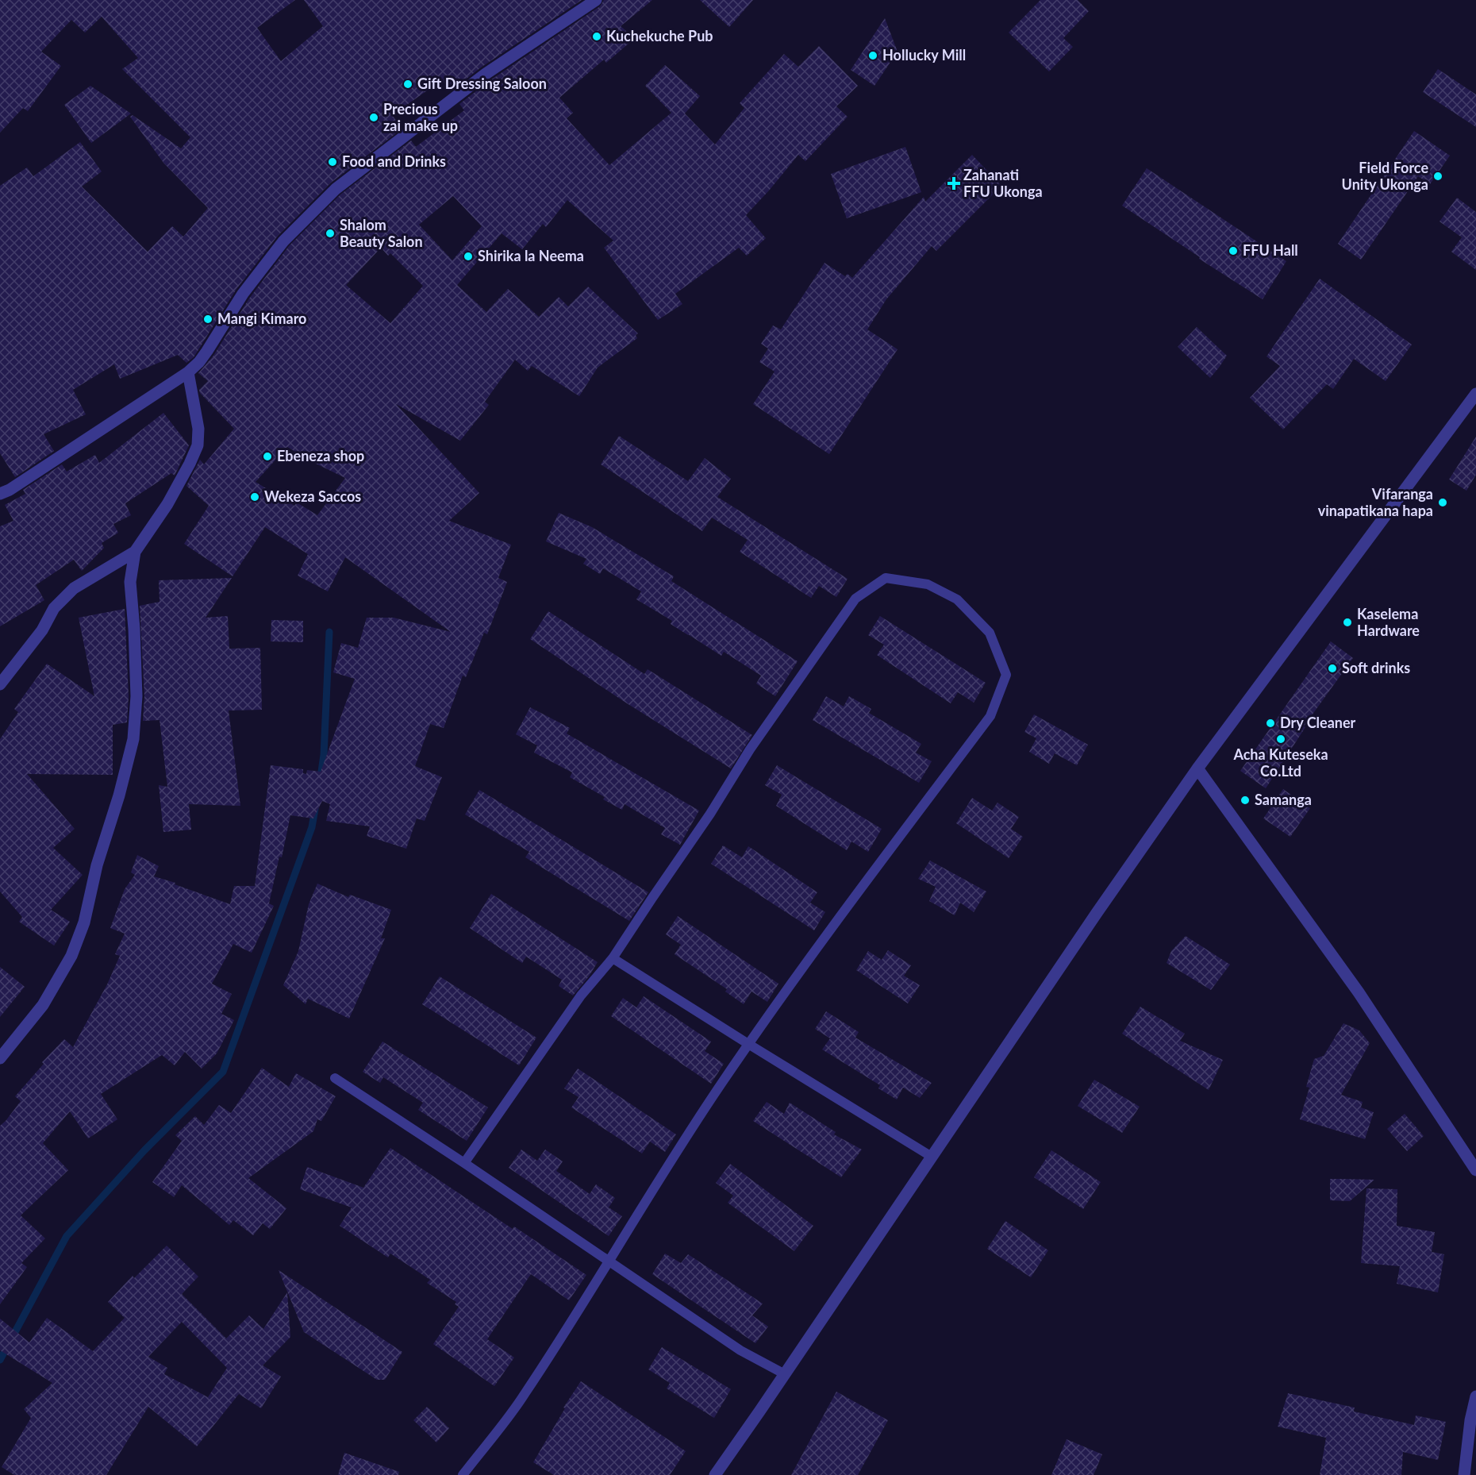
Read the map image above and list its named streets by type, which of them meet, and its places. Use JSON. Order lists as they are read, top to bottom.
{
  "places": {
    "other": [
      "Kuchekuche Pub",
      "Hollucky Mill",
      "Gift Dressing Saloon",
      "Precious zai make up",
      "Food and Drinks",
      "Field Force Unity Ukonga",
      "Shalom Beauty Salon",
      "FFU Hall",
      "Shirika la Neema",
      "Mangi Kimaro",
      "Ebeneza shop",
      "Wekeza Saccos",
      "Vifaranga vinapatikana hapa",
      "Kaselema Hardware",
      "Soft drinks",
      "Dry Cleaner",
      "Acha Kuteseka Co.Ltd",
      "Samanga"
    ],
    "health": ["Zahanati FFU Ukonga"]
  }
}
